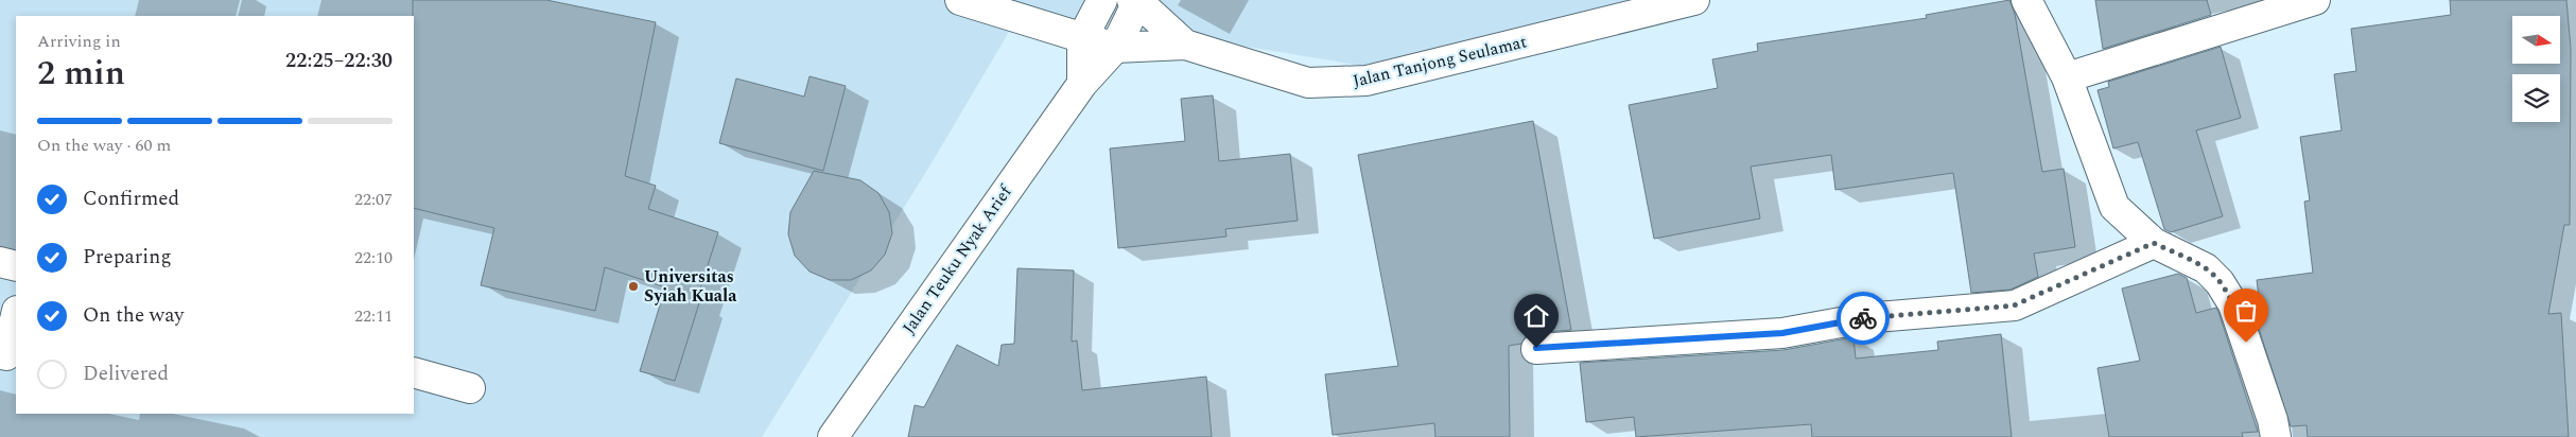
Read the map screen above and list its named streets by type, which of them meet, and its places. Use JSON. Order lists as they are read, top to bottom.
{
  "streets": {
    "street": ["Jalan Tanjong Seulamat", "Jalan Teuku Nyak Arief"]
  },
  "crossings": [
    ["Jalan Tanjong Seulamat", "Jalan Teuku Nyak Arief"]
  ],
  "places": ["Universitas Syiah Kuala"],
  "north": "right",
  "page": {
    "heading": ["2 min", "Arriving in", "22:25–22:30"],
    "bar": "On the way · 60 m",
    "list": [
      ["Confirmed", "22:07"],
      ["Preparing", "22:10"],
      ["On the way", "22:11"],
      "Delivered"
    ]
  }
}
